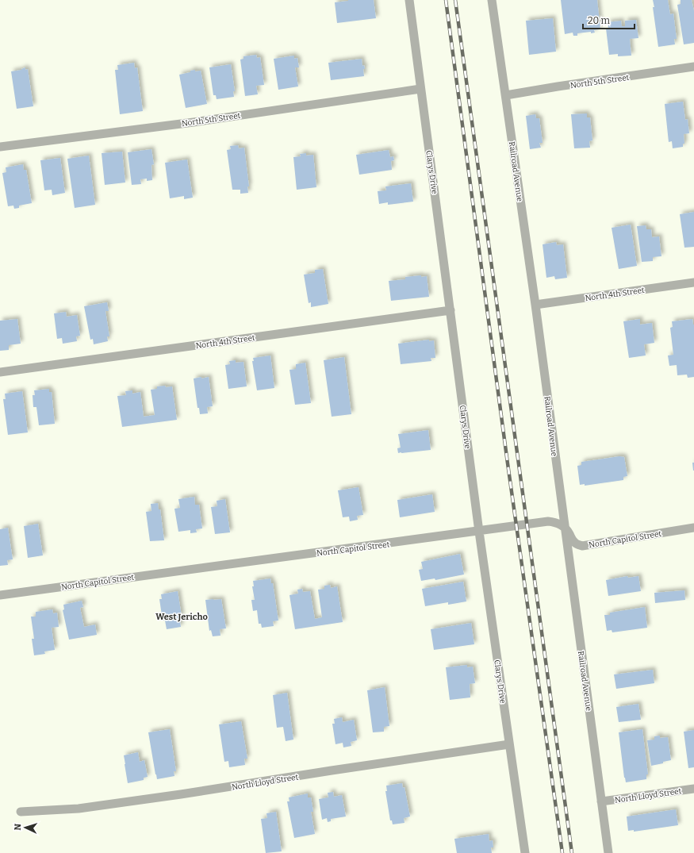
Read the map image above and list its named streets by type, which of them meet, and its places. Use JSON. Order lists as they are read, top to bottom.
{
  "streets": {
    "street": [
      "North 5th Street",
      "Railroad Avenue",
      "Clarys Drive",
      "North 4th Street",
      "North Capitol Street",
      "North Lloyd Street"
    ]
  },
  "crossings": [
    ["North 5th Street", "Railroad Avenue"],
    ["North 5th Street", "Clarys Drive"],
    ["Railroad Avenue", "North 4th Street"],
    ["Railroad Avenue", "North Capitol Street"],
    ["Railroad Avenue", "North Lloyd Street"],
    ["Clarys Drive", "North 4th Street"],
    ["Clarys Drive", "North Capitol Street"],
    ["Clarys Drive", "North Lloyd Street"]
  ],
  "districts": ["West Jericho"],
  "scale_bar": "20 m",
  "north": "left"
}
